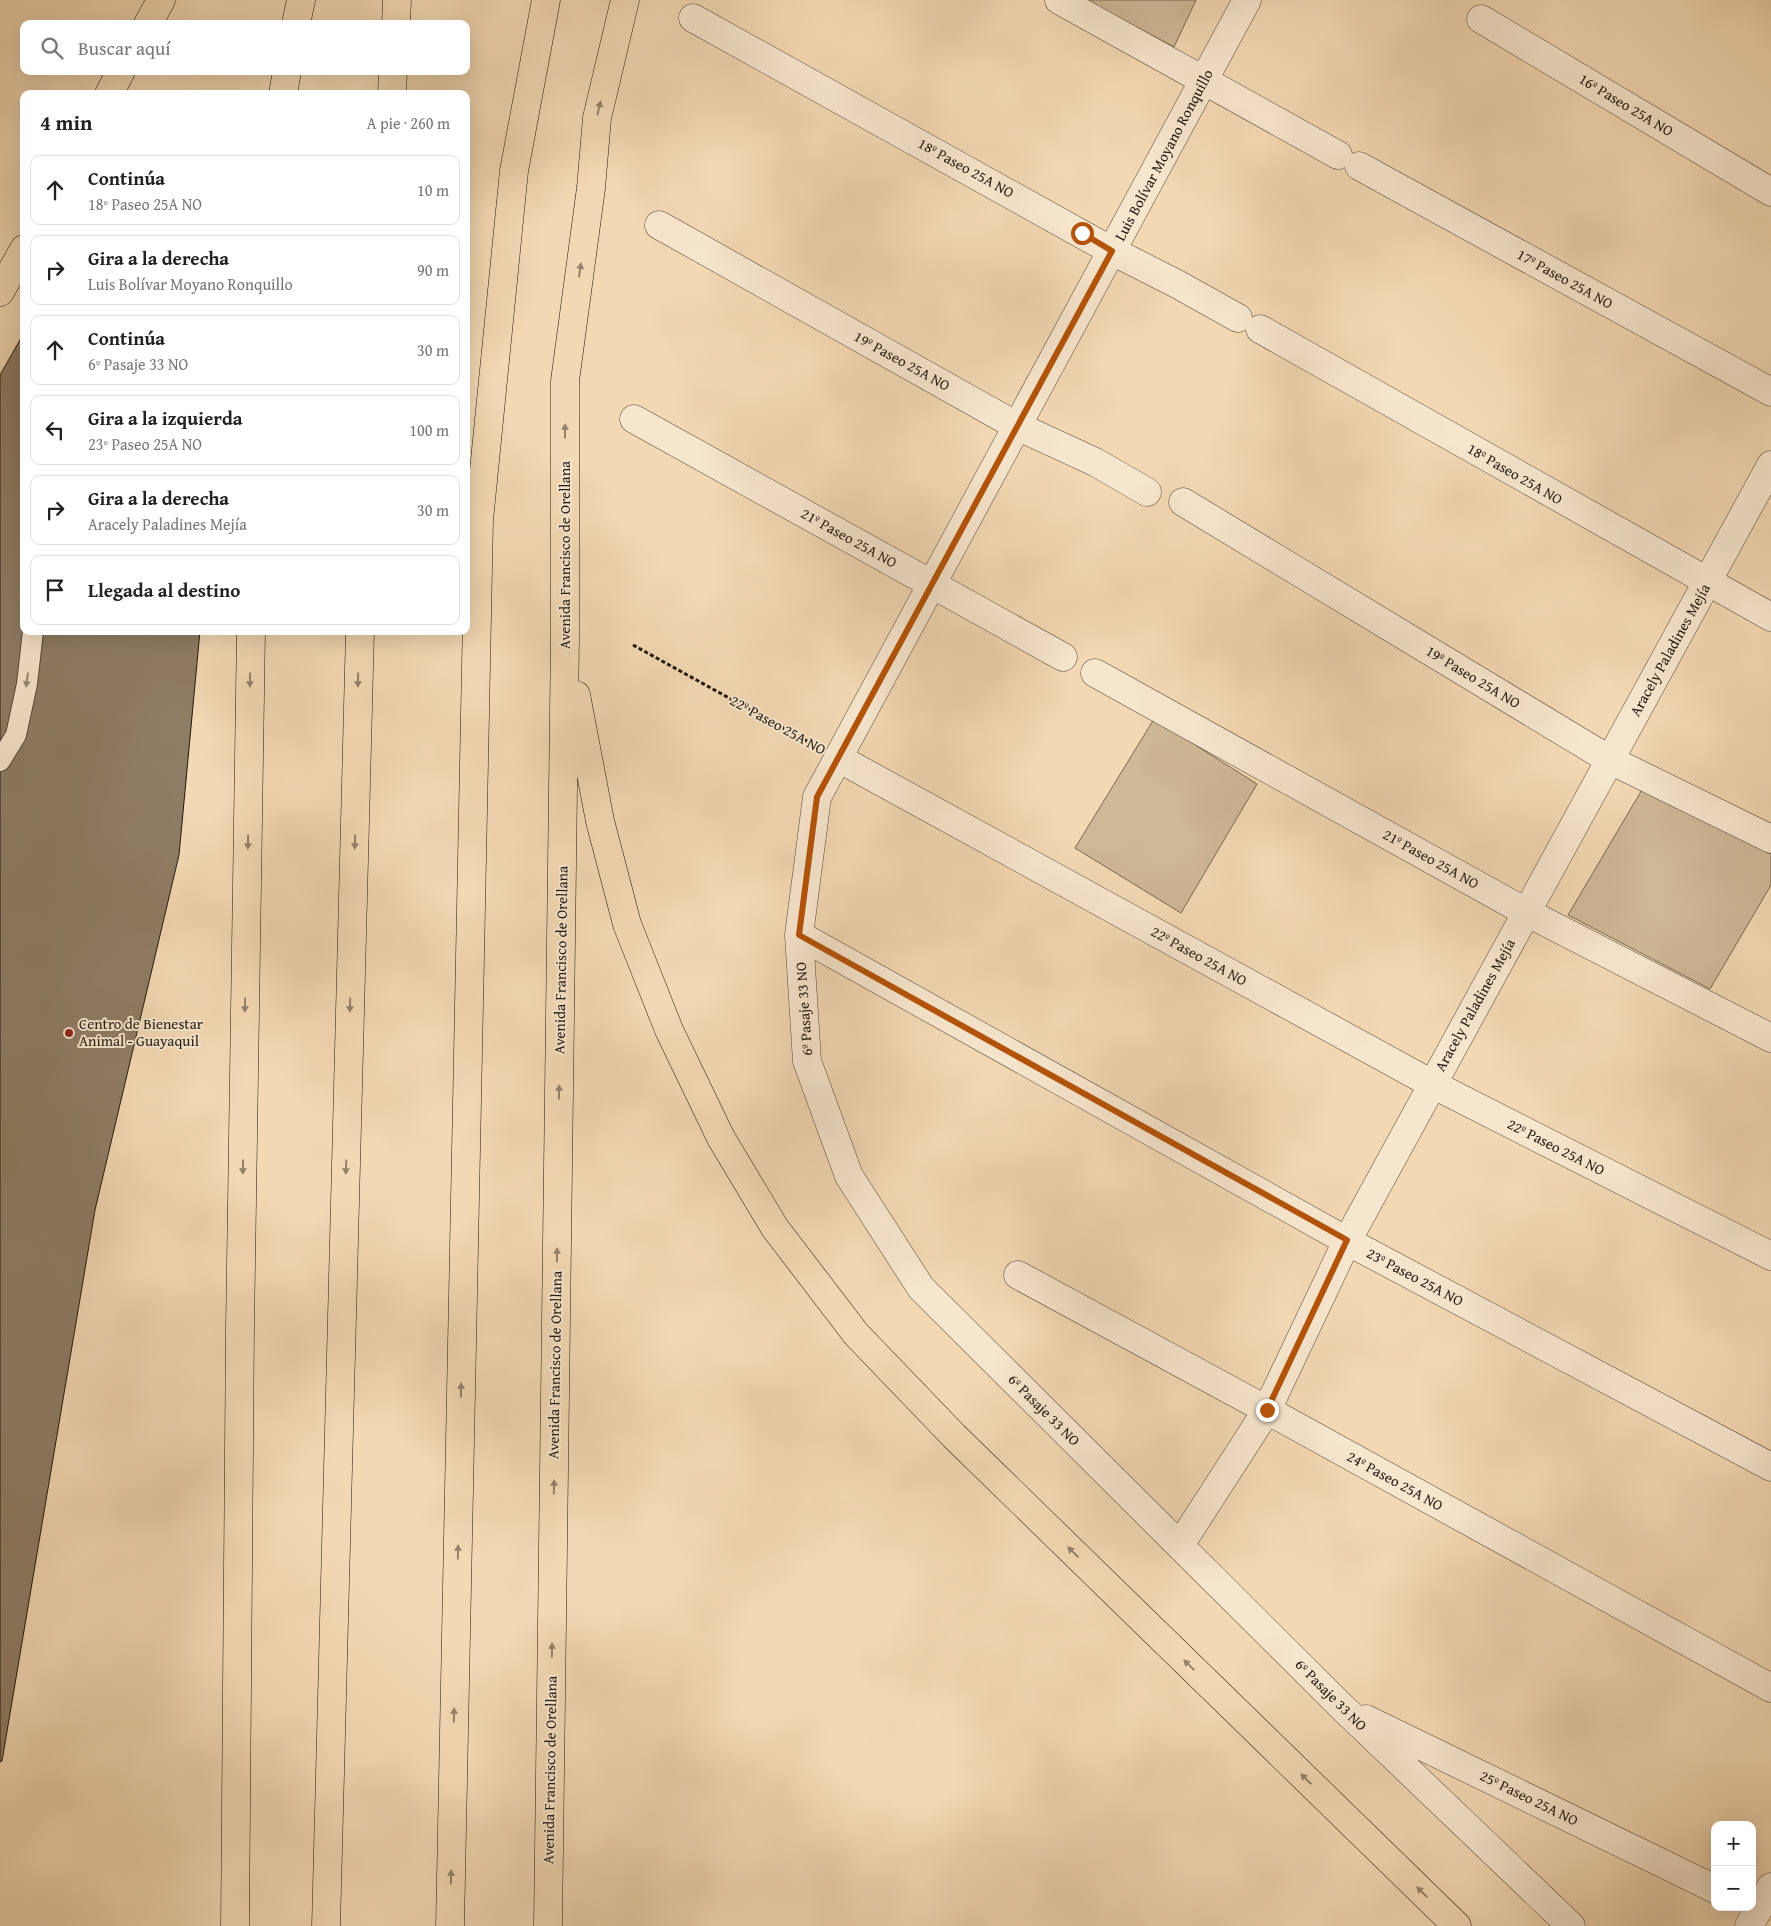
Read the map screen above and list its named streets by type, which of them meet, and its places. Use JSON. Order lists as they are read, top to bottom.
{
  "streets": {
    "main road": ["Avenida Francisco de Orellana"],
    "street": [
      "16º Paseo 25A NO",
      "Luis Bolívar Moyano Ronquillo",
      "18º Paseo 25A NO",
      "17º Paseo 25A NO",
      "19º Paseo 25A NO",
      "21º Paseo 25A NO",
      "Aracely Paladines Mejía",
      "22º Paseo 25A NO",
      "6º Pasaje 33 NO",
      "23º Paseo 25A NO",
      "24º Paseo 25A NO",
      "25º Paseo 25A NO"
    ]
  },
  "crossings": [
    ["Luis Bolívar Moyano Ronquillo", "18º Paseo 25A NO"],
    ["Luis Bolívar Moyano Ronquillo", "17º Paseo 25A NO"],
    ["Luis Bolívar Moyano Ronquillo", "19º Paseo 25A NO"],
    ["Luis Bolívar Moyano Ronquillo", "21º Paseo 25A NO"],
    ["Luis Bolívar Moyano Ronquillo", "22º Paseo 25A NO"],
    ["Luis Bolívar Moyano Ronquillo", "6º Pasaje 33 NO"],
    ["18º Paseo 25A NO", "Aracely Paladines Mejía"],
    ["19º Paseo 25A NO", "Aracely Paladines Mejía"],
    ["21º Paseo 25A NO", "Aracely Paladines Mejía"],
    ["Aracely Paladines Mejía", "22º Paseo 25A NO"],
    ["Aracely Paladines Mejía", "6º Pasaje 33 NO"],
    ["Aracely Paladines Mejía", "23º Paseo 25A NO"],
    ["Aracely Paladines Mejía", "24º Paseo 25A NO"],
    ["22º Paseo 25A NO", "6º Pasaje 33 NO"],
    ["6º Pasaje 33 NO", "23º Paseo 25A NO"],
    ["6º Pasaje 33 NO", "25º Paseo 25A NO"]
  ],
  "places": ["Centro de Bienestar Animal - Guayaquil"],
  "page": {
    "search": "Buscar aquí",
    "heading": ["4 min", "A pie · 260 m"],
    "list": [
      ["Continúa", "18º Paseo 25A NO", "10 m"],
      ["Gira a la derecha", "Luis Bolívar Moyano Ronquillo", "90 m"],
      ["Continúa", "6º Pasaje 33 NO", "30 m"],
      ["Gira a la izquierda", "23º Paseo 25A NO", "100 m"],
      ["Gira a la derecha", "Aracely Paladines Mejía", "30 m"],
      "Llegada al destino"
    ],
    "map_buttons": ["+", "−"]
  }
}
